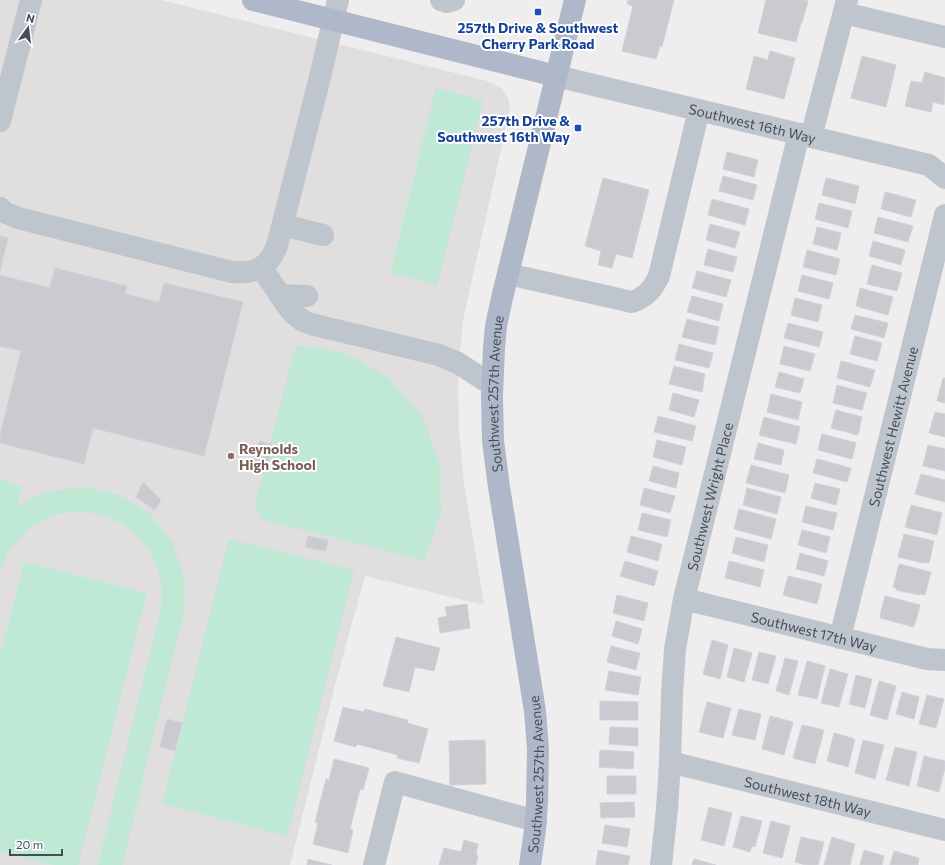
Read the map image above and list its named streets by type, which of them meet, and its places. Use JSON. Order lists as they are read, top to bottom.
{
  "streets": {
    "main road": ["Southwest 257th Avenue"],
    "street": [
      "Southwest 16th Way",
      "Southwest Hewitt Avenue",
      "Southwest Wright Place",
      "Southwest 17th Way",
      "Southwest 18th Way"
    ]
  },
  "crossings": [
    ["Southwest 16th Way", "Southwest 257th Avenue"],
    ["Southwest 16th Way", "Southwest Wright Place"],
    ["Southwest Hewitt Avenue", "Southwest 17th Way"],
    ["Southwest Wright Place", "Southwest 17th Way"],
    ["Southwest Wright Place", "Southwest 18th Way"]
  ],
  "places": {
    "transit": ["257th Drive & Southwest Cherry Park Road", "257th Drive & Southwest 16th Way"],
    "other": ["Reynolds High School"]
  },
  "scale_bar": "20 m",
  "north": "top"
}
